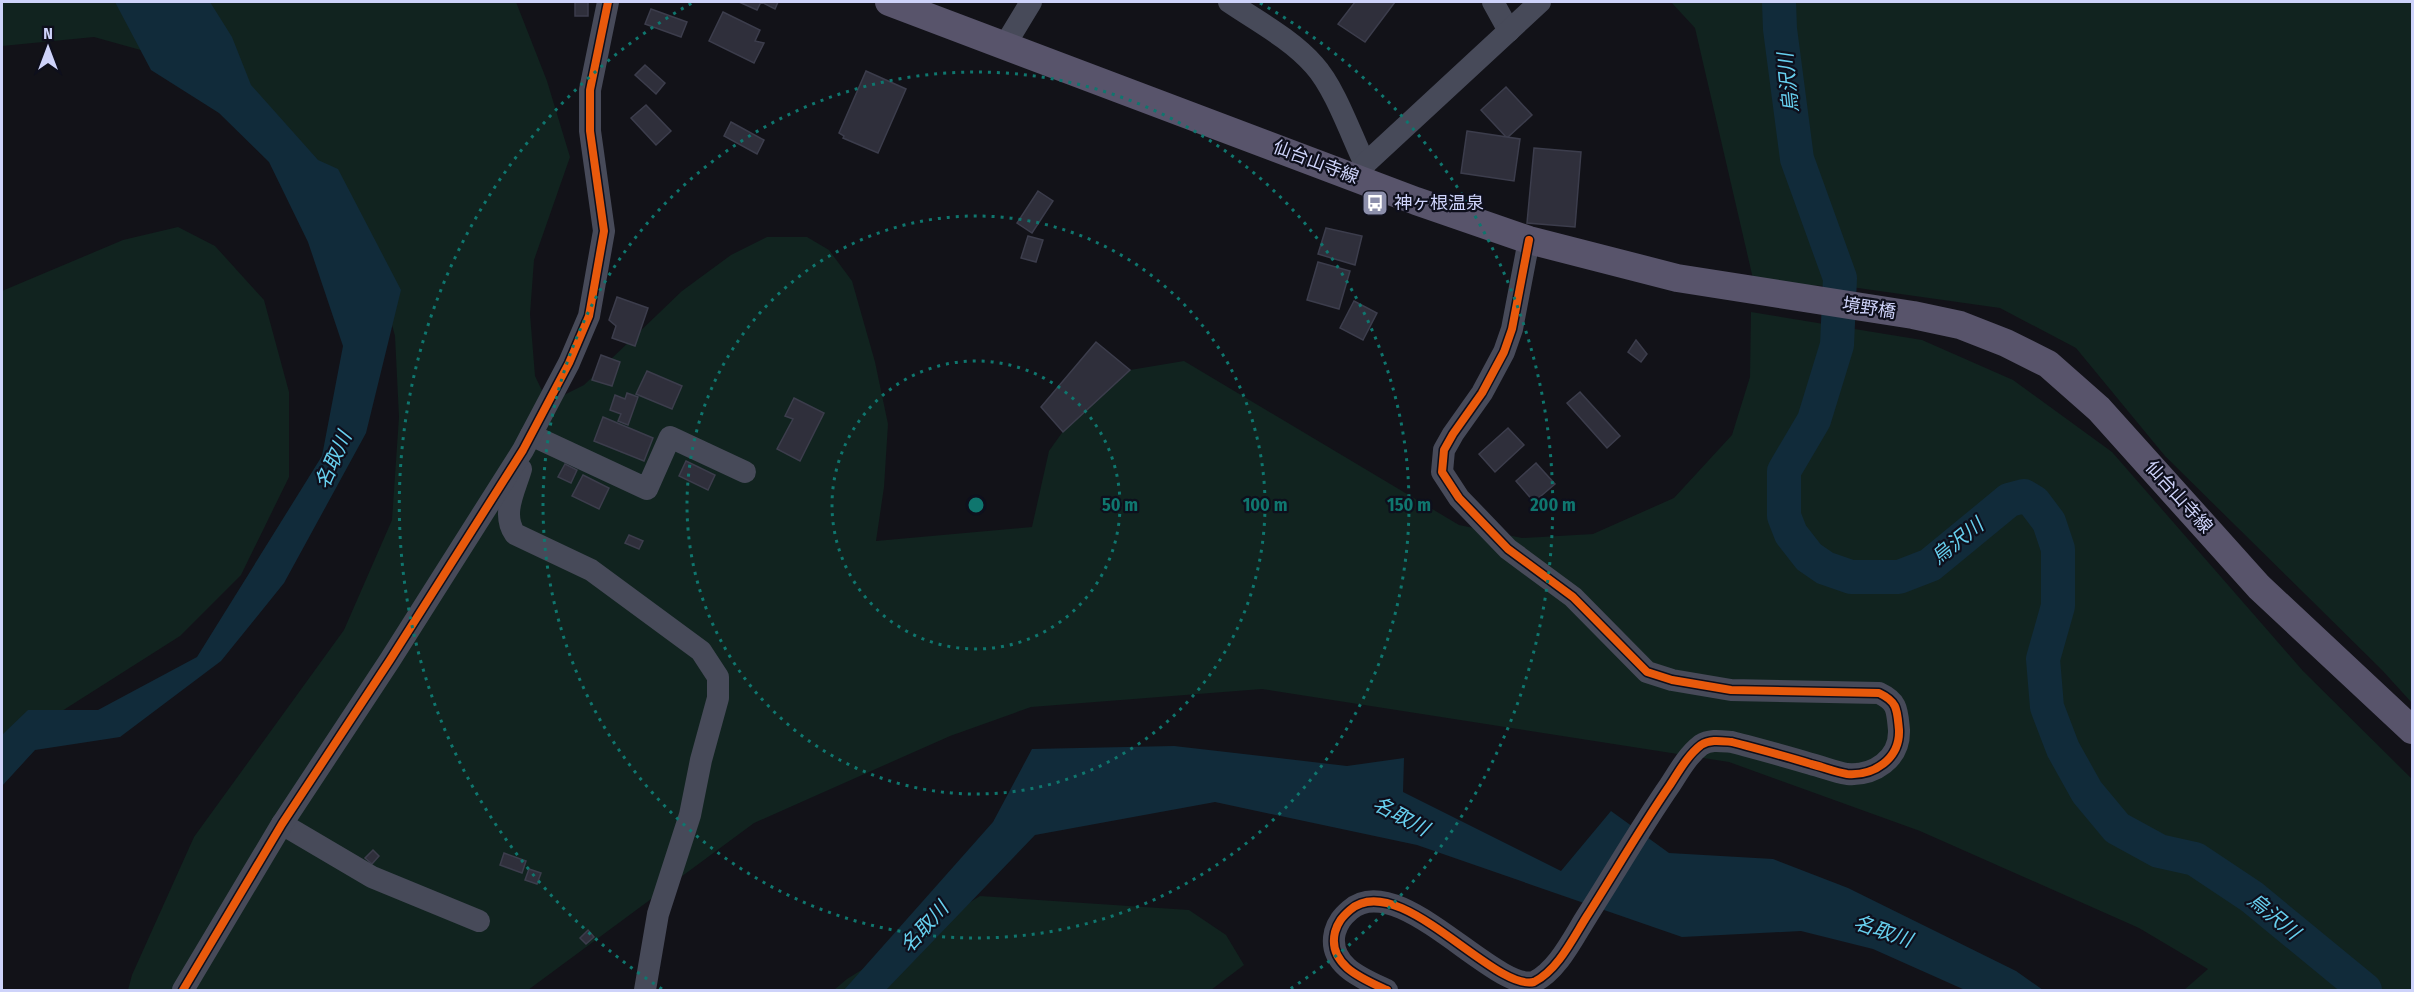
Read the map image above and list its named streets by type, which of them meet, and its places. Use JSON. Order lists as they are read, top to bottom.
{
  "streets": {
    "main road": ["仙台山寺線", "境野橋"]
  },
  "crossings": [
    ["仙台山寺線", "境野橋"]
  ],
  "water": ["烏沢川", "名取川"],
  "places": {
    "bus stop": ["神ヶ根温泉"]
  },
  "north": "top",
  "rings": [
    "50 m",
    "100 m",
    "150 m",
    "200 m"
  ]
}
